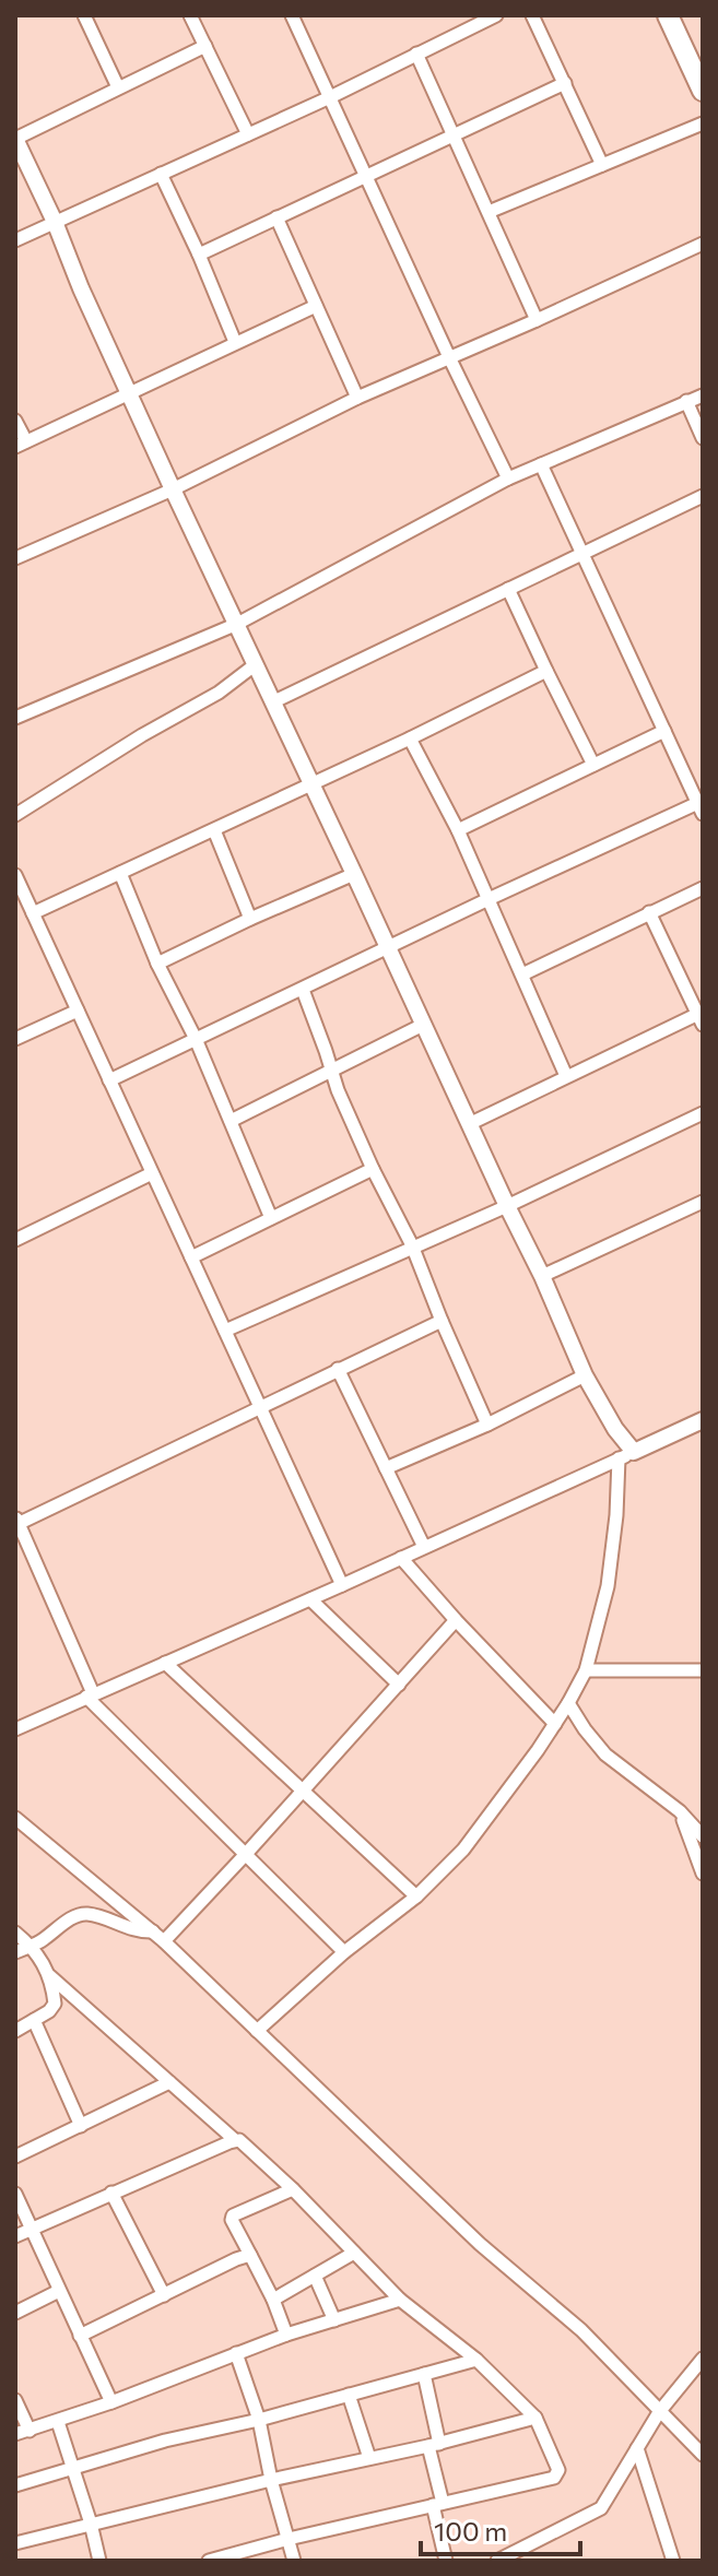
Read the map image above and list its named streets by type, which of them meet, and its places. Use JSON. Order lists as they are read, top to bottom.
{
  "scale_bar": "100 m"
}
